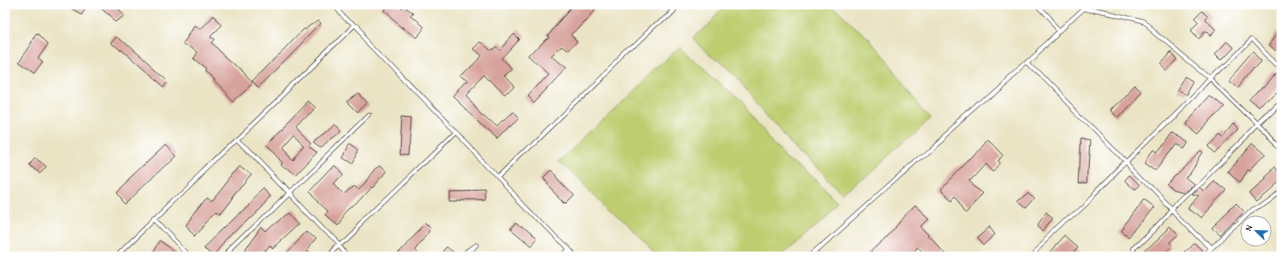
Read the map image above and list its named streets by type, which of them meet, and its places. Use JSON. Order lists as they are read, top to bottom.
{
  "north": "top left"
}
